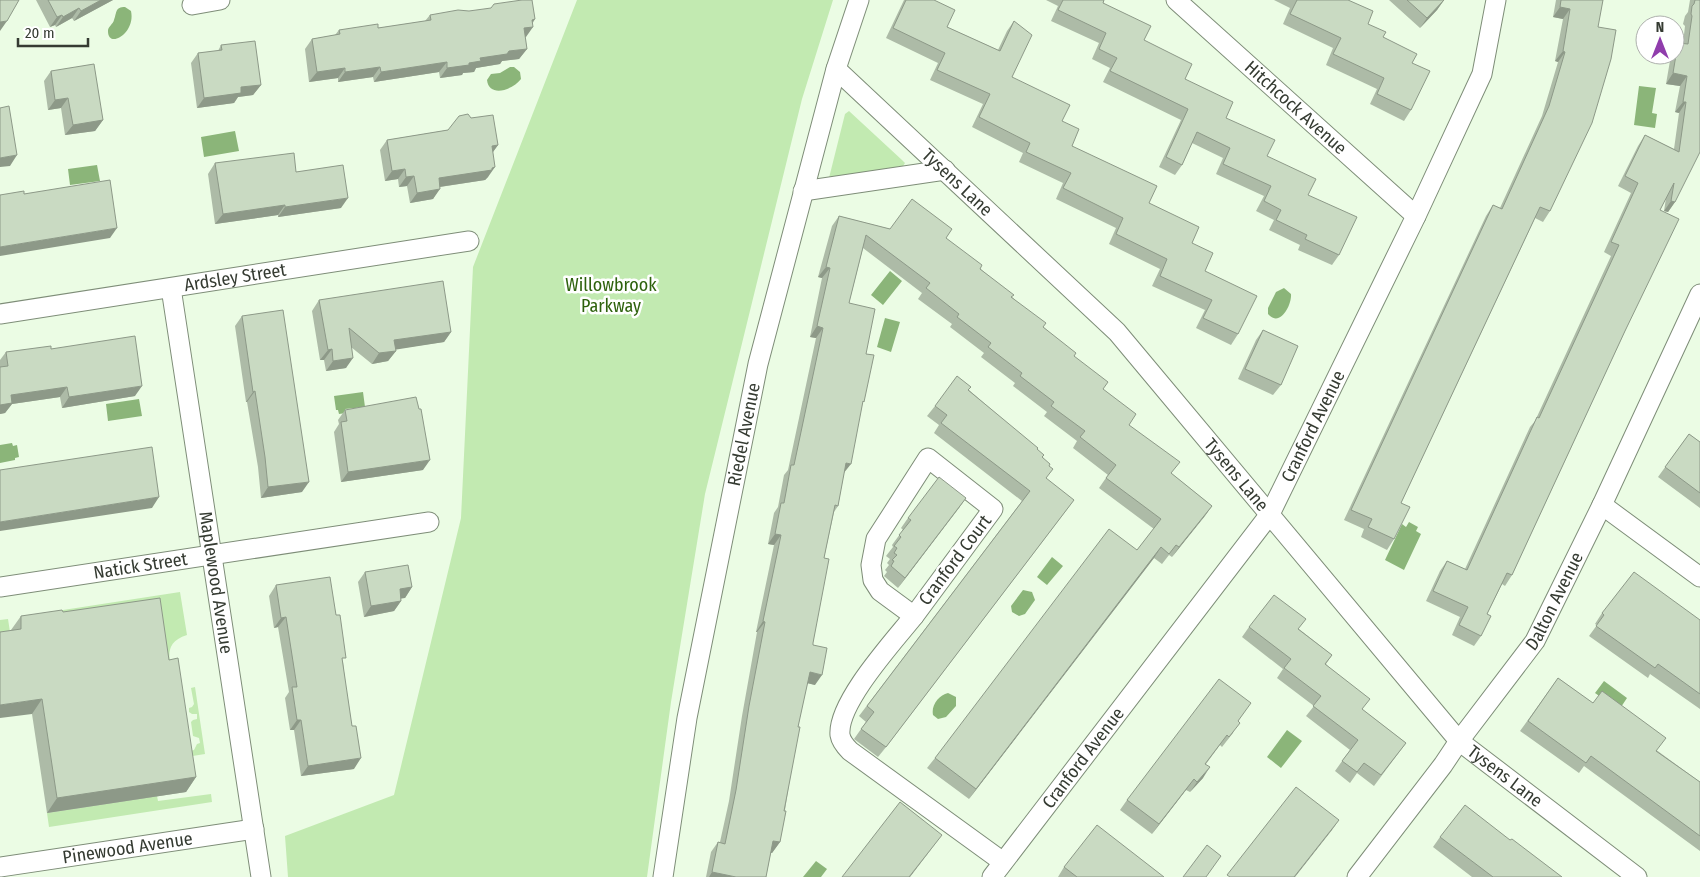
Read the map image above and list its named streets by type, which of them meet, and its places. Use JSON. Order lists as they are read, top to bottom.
{
  "streets": {
    "street": [
      "Hitchcock Avenue",
      "Tysens Lane",
      "Ardsley Street",
      "Cranford Avenue",
      "Riedel Avenue",
      "Cranford Court",
      "Natick Street",
      "Maplewood Avenue",
      "Dalton Avenue",
      "Pinewood Avenue"
    ]
  },
  "crossings": [
    ["Hitchcock Avenue", "Cranford Avenue"],
    ["Tysens Lane", "Cranford Avenue"],
    ["Tysens Lane", "Riedel Avenue"],
    ["Tysens Lane", "Dalton Avenue"],
    ["Ardsley Street", "Maplewood Avenue"],
    ["Cranford Avenue", "Cranford Court"],
    ["Natick Street", "Maplewood Avenue"],
    ["Maplewood Avenue", "Pinewood Avenue"]
  ],
  "parks": ["Willowbrook Parkway"],
  "scale_bar": "20 m",
  "north": "top"
}
